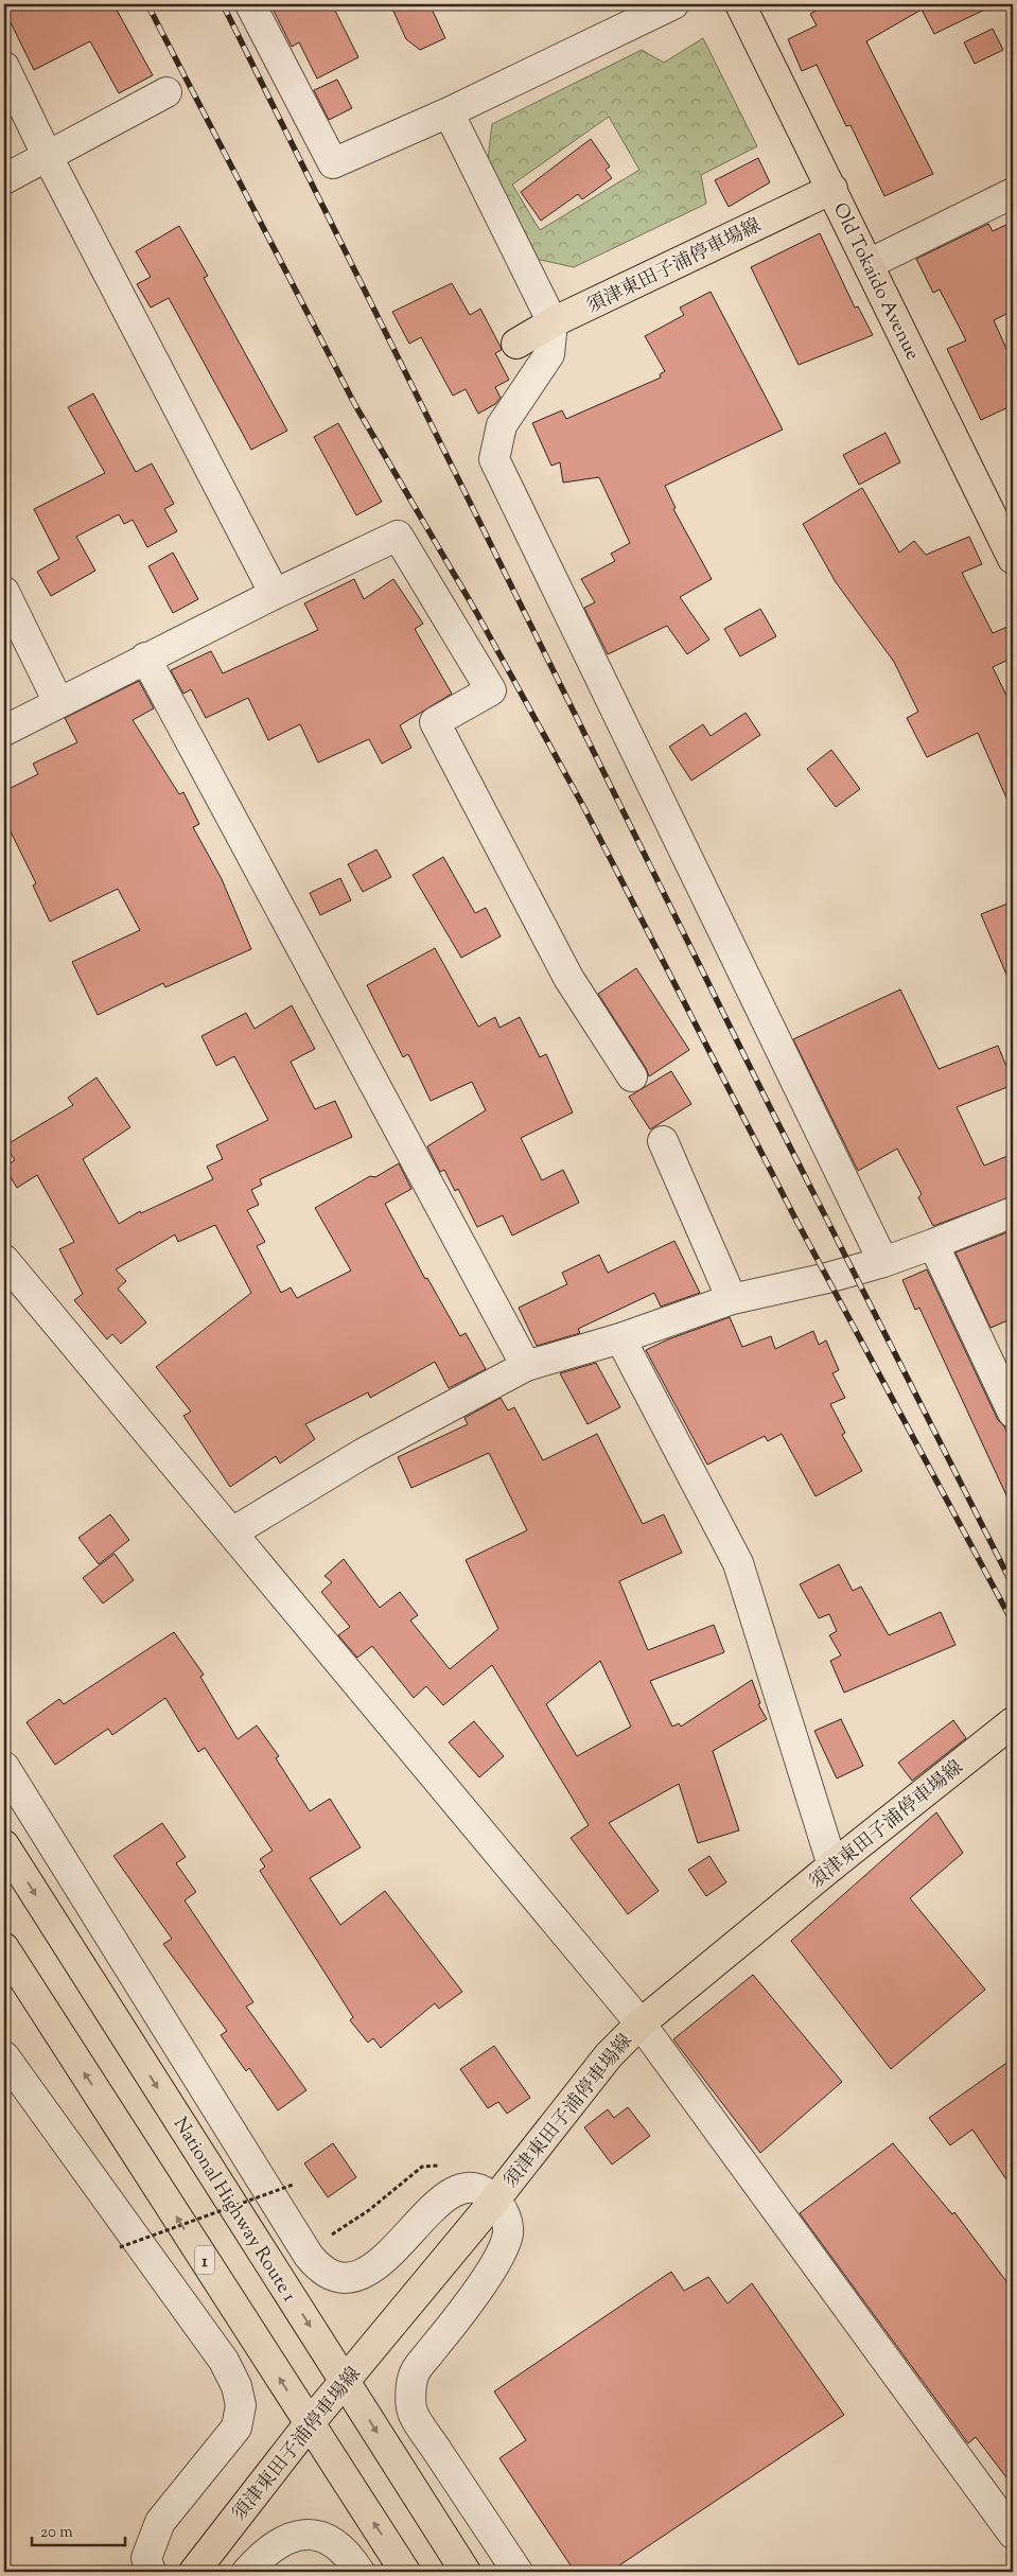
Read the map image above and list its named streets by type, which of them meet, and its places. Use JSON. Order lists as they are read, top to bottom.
{
  "streets": {
    "main road": [
      "須津東田子浦停車場線",
      "Old Tokaido Avenue",
      "National Highway Route 1",
      "1"
    ]
  },
  "crossings": [
    ["須津東田子浦停車場線", "Old Tokaido Avenue"],
    ["須津東田子浦停車場線", "National Highway Route 1"],
    ["須津東田子浦停車場線", "1"]
  ],
  "scale_bar": "20 m"
}
